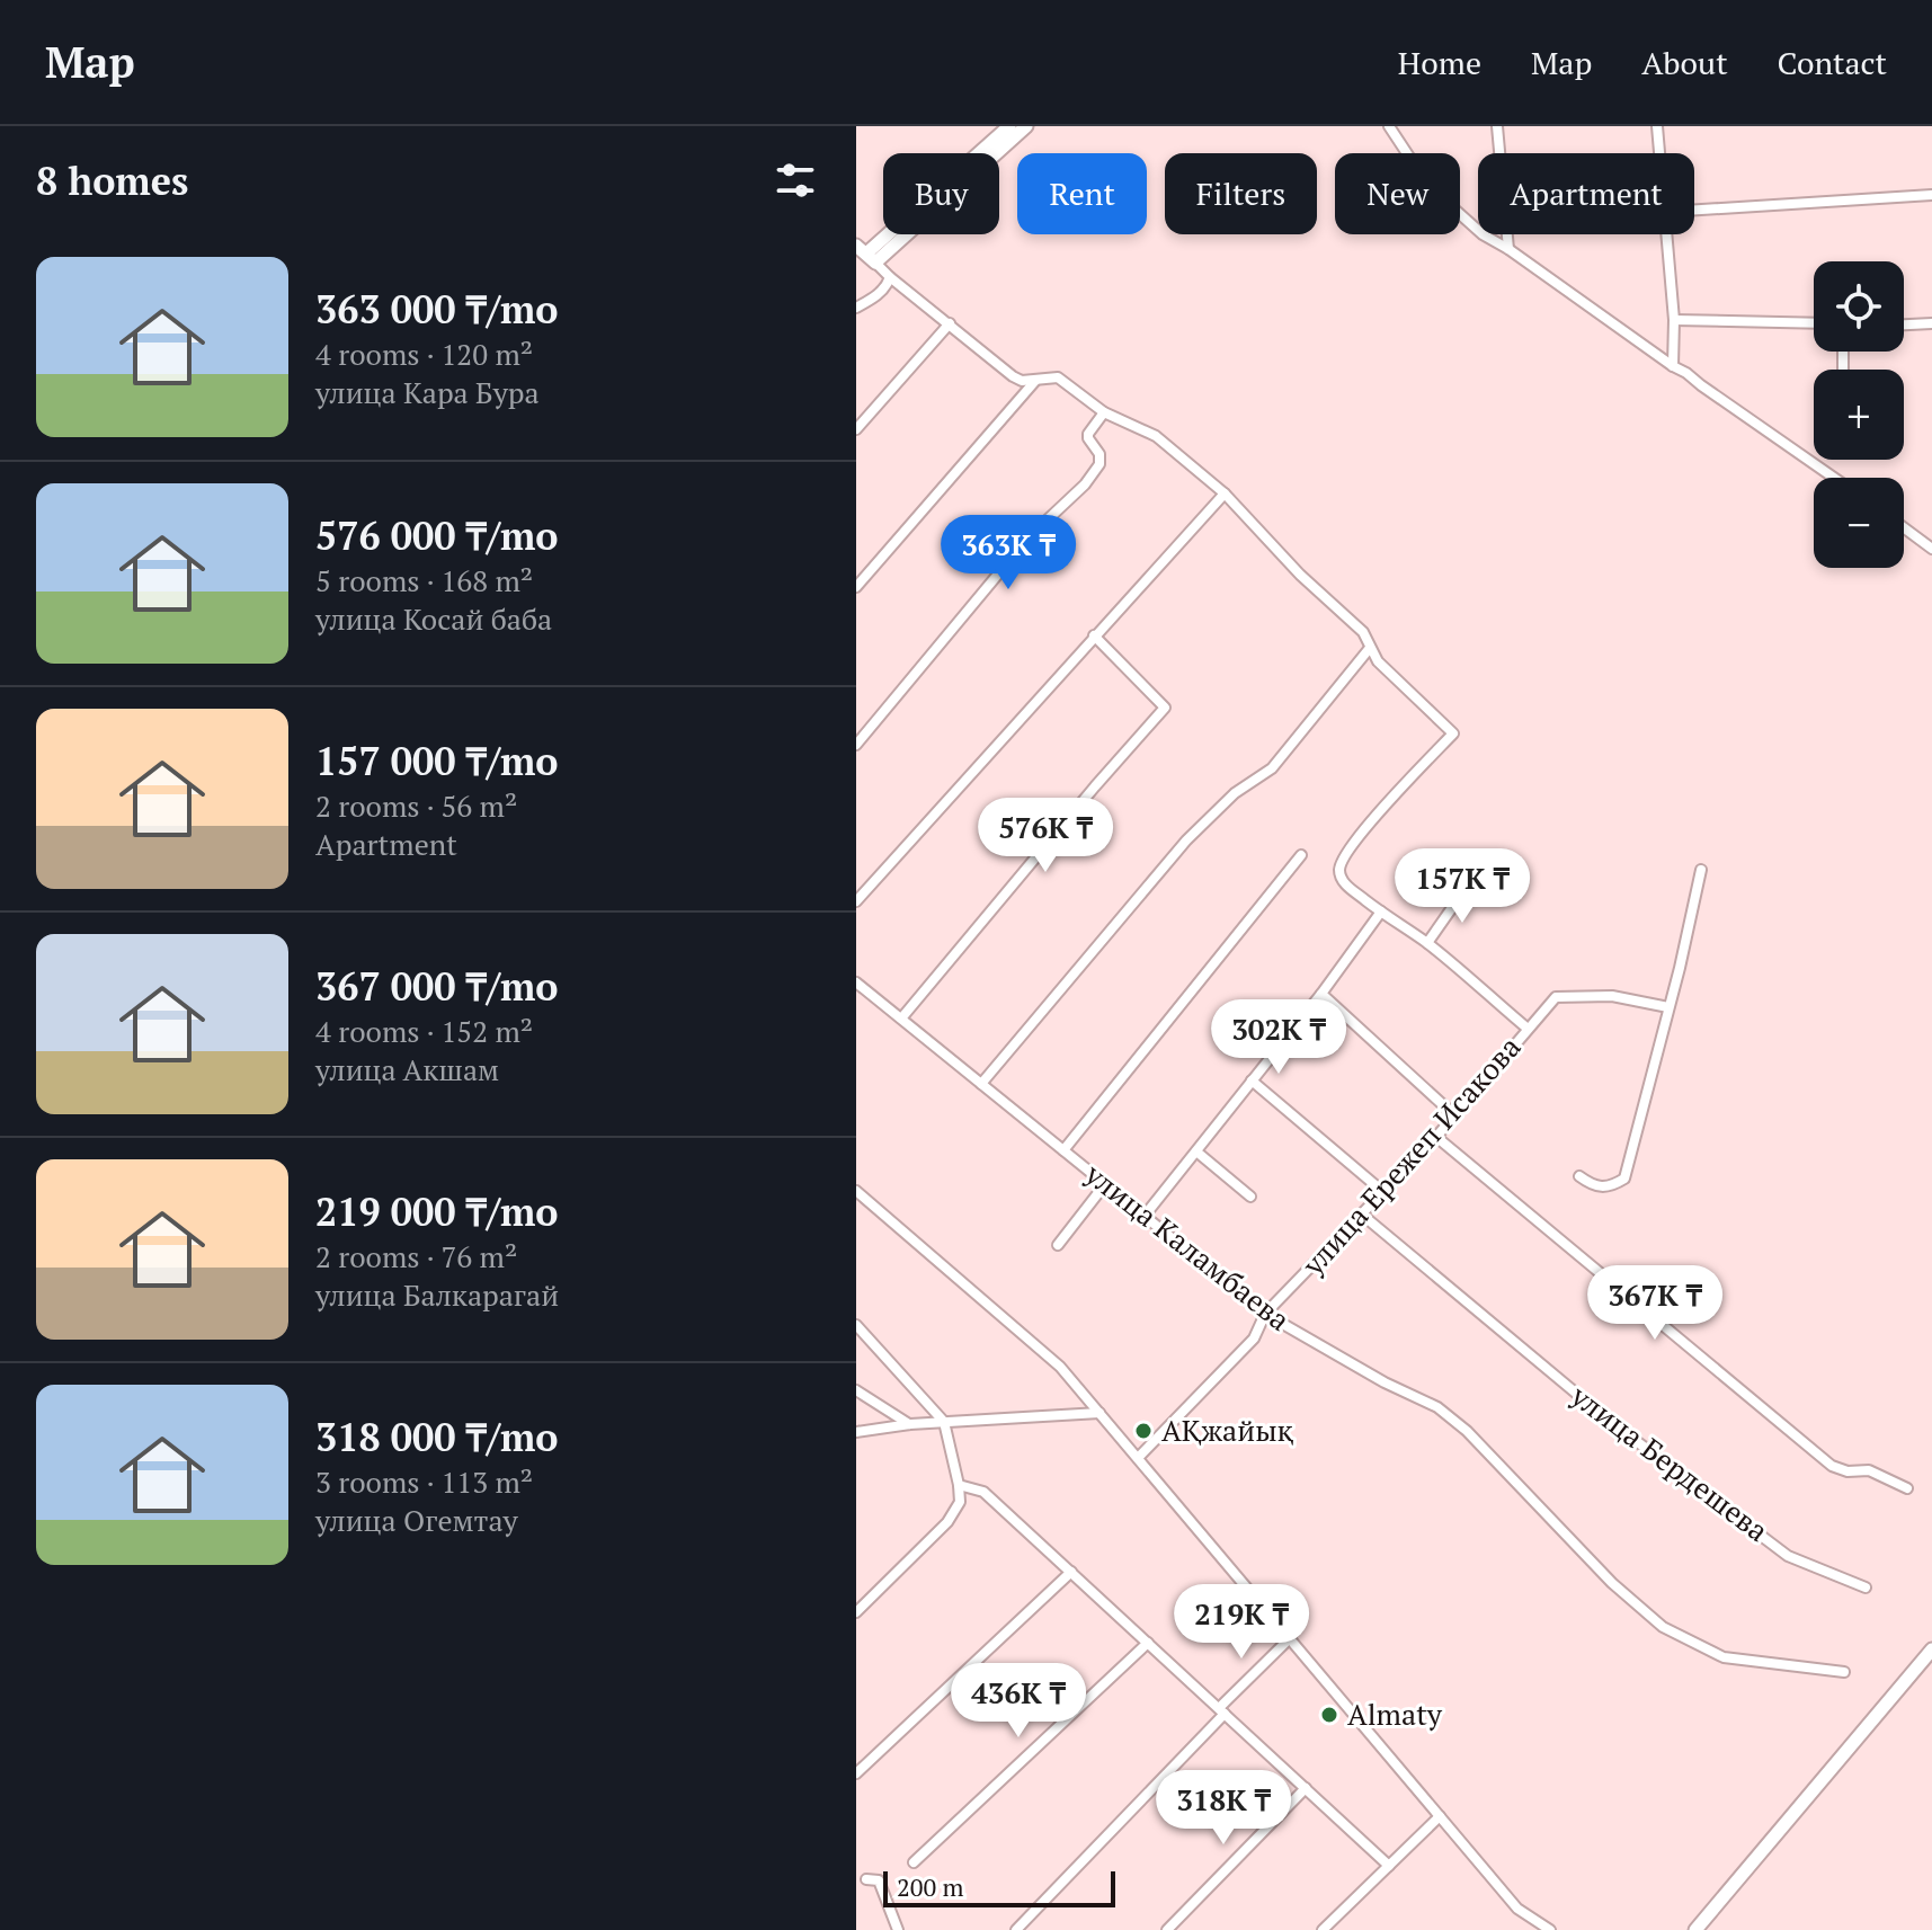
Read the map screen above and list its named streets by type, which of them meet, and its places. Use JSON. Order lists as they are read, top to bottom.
{
  "streets": {
    "street": ["улица Ережеп Исакова", "улица Каламбаева", "улица Бердешева"]
  },
  "crossings": [
    ["улица Ережеп Исакова", "улица Каламбаева"],
    ["улица Ережеп Исакова", "улица Бердешева"]
  ],
  "places": ["АҚжайық", "Аlmaty"],
  "scale_bar": "200 m",
  "page": {
    "header": "Map",
    "nav": [
      "Home",
      "Map",
      "About",
      "Contact"
    ],
    "heading": "8 homes",
    "chip": [
      "Buy",
      "Rent",
      "Filters",
      "New",
      "Apartment"
    ],
    "list": [
      {
        "name": "363 000 ₸/mo",
        "note": "4 rooms · 120 m² · улица Кара Бура"
      },
      {
        "name": "576 000 ₸/mo",
        "note": "5 rooms · 168 m² · улица Косай баба"
      },
      {
        "name": "157 000 ₸/mo",
        "note": "2 rooms · 56 m² · Apartment"
      },
      {
        "name": "367 000 ₸/mo",
        "note": "4 rooms · 152 m² · улица Акшам"
      },
      {
        "name": "219 000 ₸/mo",
        "note": "2 rooms · 76 m² · улица Балкарагай"
      },
      {
        "name": "318 000 ₸/mo",
        "note": "3 rooms · 113 m² · улица Огемтау"
      }
    ],
    "map_buttons": ["+", "−"],
    "price": [
      "363K ₸",
      "576K ₸",
      "157K ₸",
      "302K ₸",
      "367K ₸",
      "219K ₸",
      "436K ₸",
      "318K ₸"
    ],
    "scale": "200 m"
  }
}
